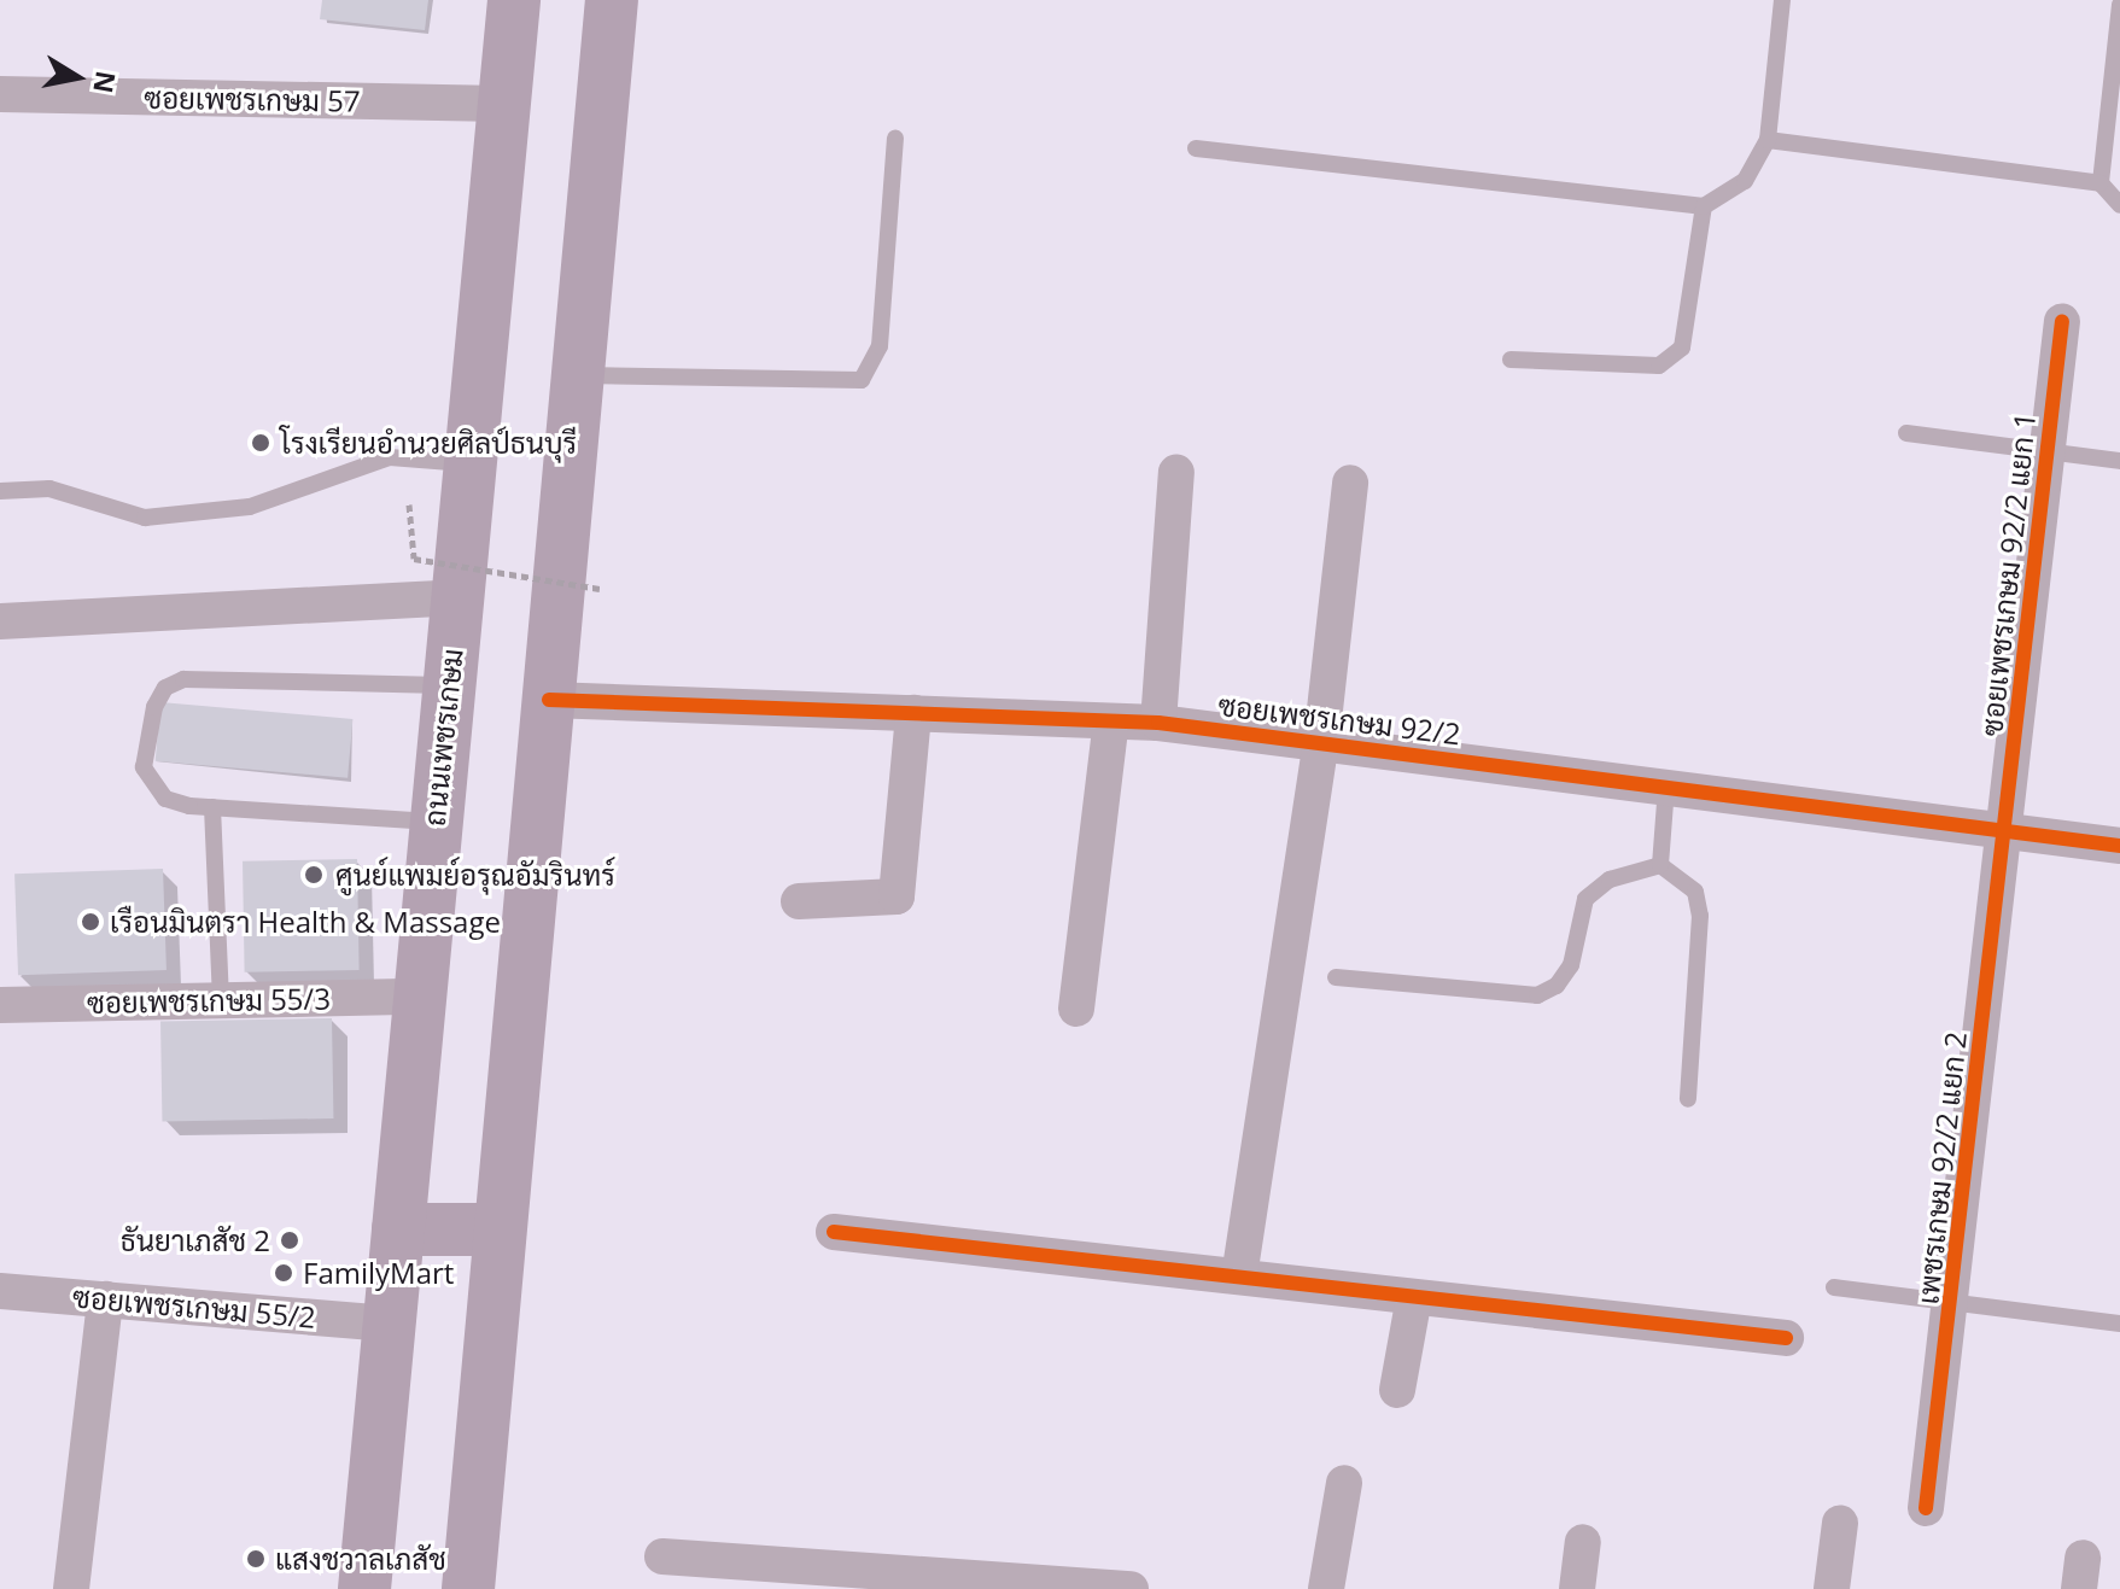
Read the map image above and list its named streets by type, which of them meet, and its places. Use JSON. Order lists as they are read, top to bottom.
{
  "streets": {
    "main road": ["ถนนเพชรเกษม"],
    "street": [
      "ซอยเพชรเกษม 57",
      "ซอยเพชรเกษม 92/2 แยก 1",
      "ซอยเพชรเกษม 92/2",
      "ซอยเพชรเกษม 55/3",
      "เพชรเกษม 92/2 แยก 2",
      "ซอยเพชรเกษม 55/2"
    ]
  },
  "crossings": [
    ["ซอยเพชรเกษม 57", "ถนนเพชรเกษม"],
    ["ซอยเพชรเกษม 92/2 แยก 1", "ซอยเพชรเกษม 92/2"],
    ["ซอยเพชรเกษม 92/2 แยก 1", "เพชรเกษม 92/2 แยก 2"],
    ["ซอยเพชรเกษม 92/2", "เพชรเกษม 92/2 แยก 2"],
    ["ถนนเพชรเกษม", "ซอยเพชรเกษม 55/3"],
    ["ถนนเพชรเกษม", "ซอยเพชรเกษม 55/2"]
  ],
  "places": [
    "โรงเรียนอำนวยศิลป์ธนบุรี",
    "ศูนย์แพมย์อรุณอัมรินทร์",
    "เรือนมินตรา Health & Massage",
    "ธันยาเภสัช 2",
    "FamilyMart",
    "แสงชวาลเภสัช"
  ],
  "north": "right"
}
